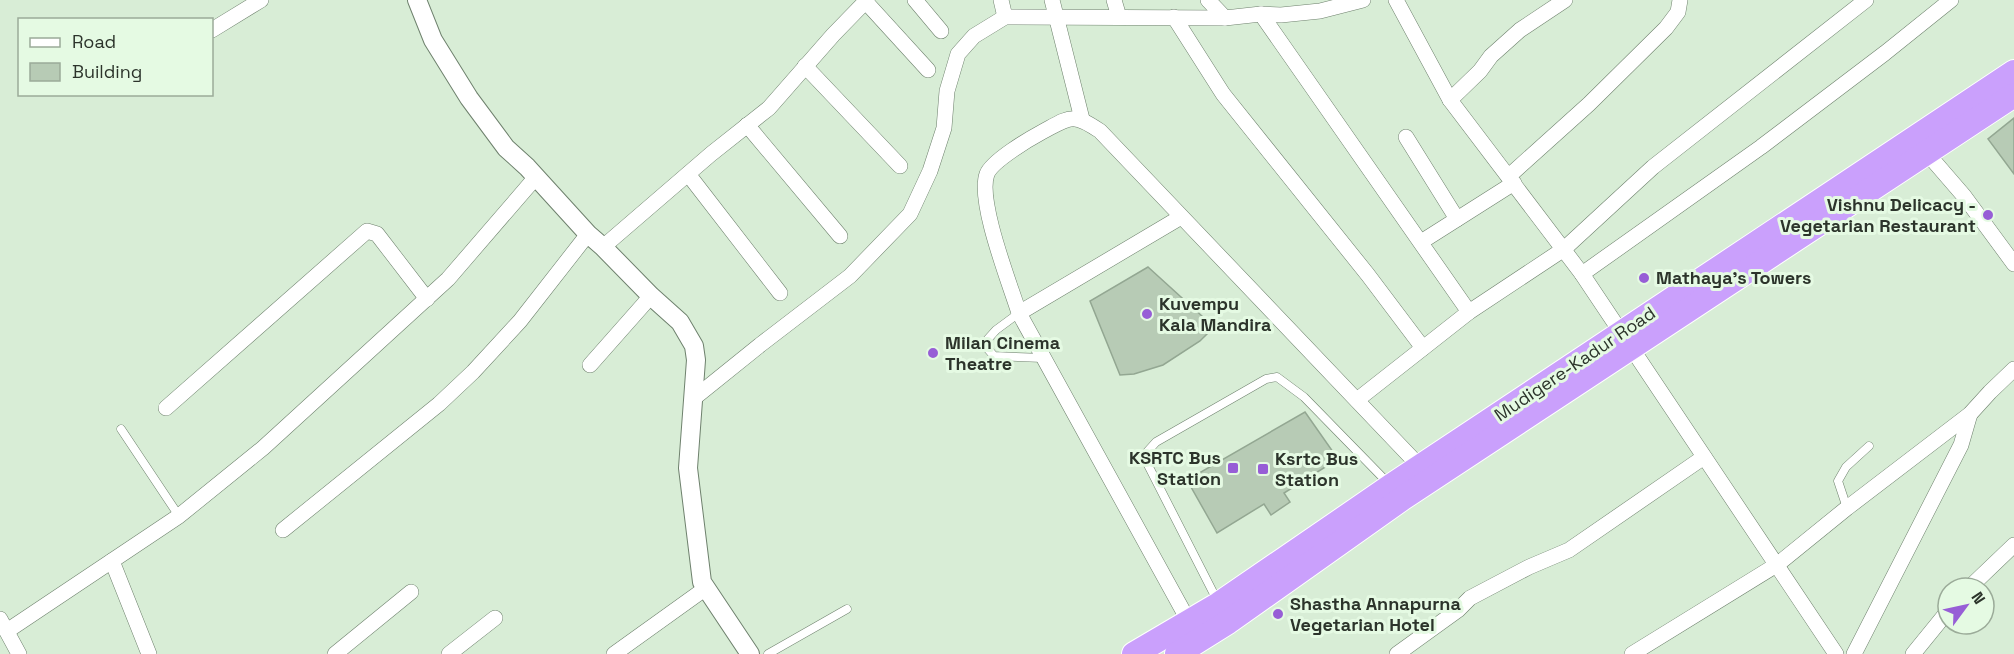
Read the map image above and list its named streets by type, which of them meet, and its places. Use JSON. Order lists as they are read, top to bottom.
{
  "streets": {
    "highway": ["Mudigere-Kadur Road"]
  },
  "places": {
    "other": [
      "Vishnu Delicacy - Vegetarian Restaurant",
      "Mathaya's Towers",
      "Kuvempu Kala Mandira",
      "Milan Cinema Theatre",
      "Shastha Annapurna Vegetarian Hotel"
    ],
    "transit": ["KSRTC Bus Station", "Ksrtc Bus Station"]
  },
  "legend": ["Road", "Building"],
  "north": "top right"
}
